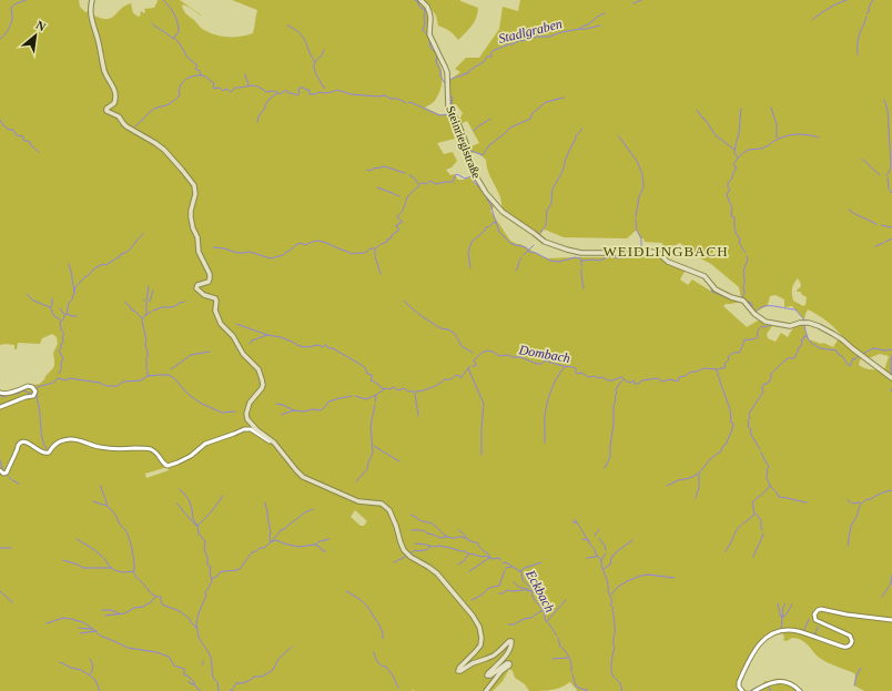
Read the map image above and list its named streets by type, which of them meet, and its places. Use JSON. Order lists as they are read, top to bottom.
{
  "streets": {
    "main road": ["Steinrieglstraße"]
  },
  "districts": ["WEIDLINGBACH"],
  "water": ["Stadlgraben", "Dombach", "Eckbach"],
  "north": "top right"
}
